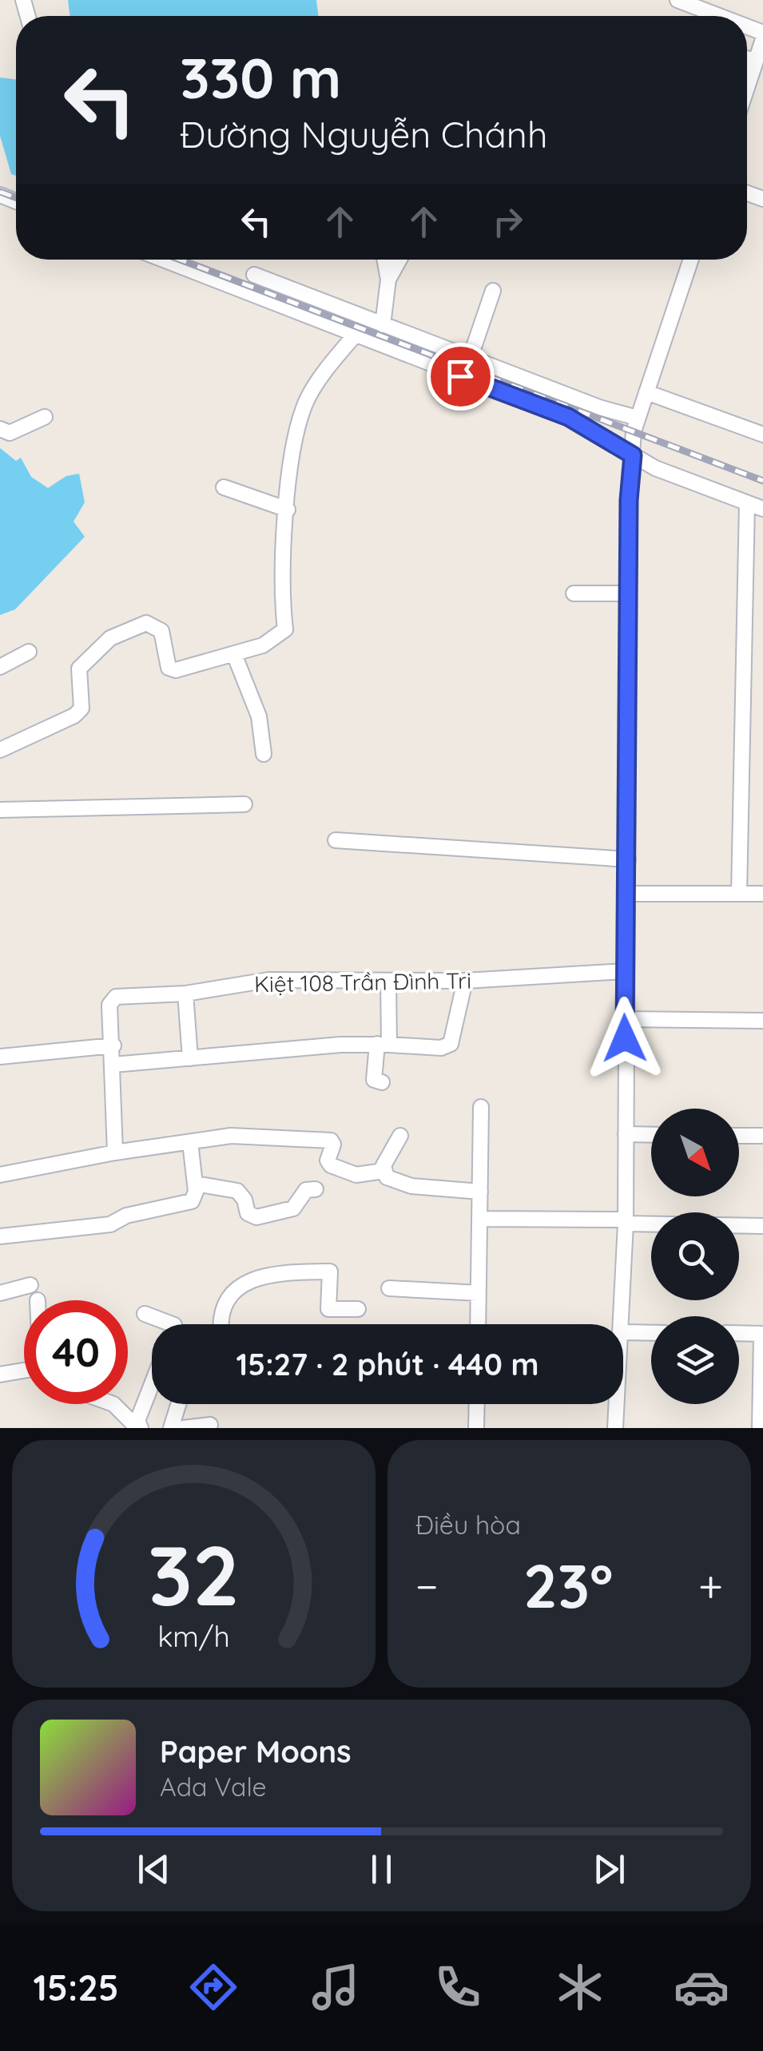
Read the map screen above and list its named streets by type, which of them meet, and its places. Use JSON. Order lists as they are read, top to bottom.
{
  "streets": {
    "street": ["Kiệt 108 Trần Đình Tri"]
  },
  "north": "bottom right",
  "page": {
    "turn": ["330 m", "Đường Nguyễn Chánh"],
    "limit": "40",
    "trip": "15:27 · 2 phút · 440 m",
    "tile": "Điều hòa",
    "heat": ["−", "23°", "+"],
    "song": ["Paper Moons", "Ada Vale"],
    "tabs": "15:25",
    "gauge": ["32", "km/h"]
  }
}
